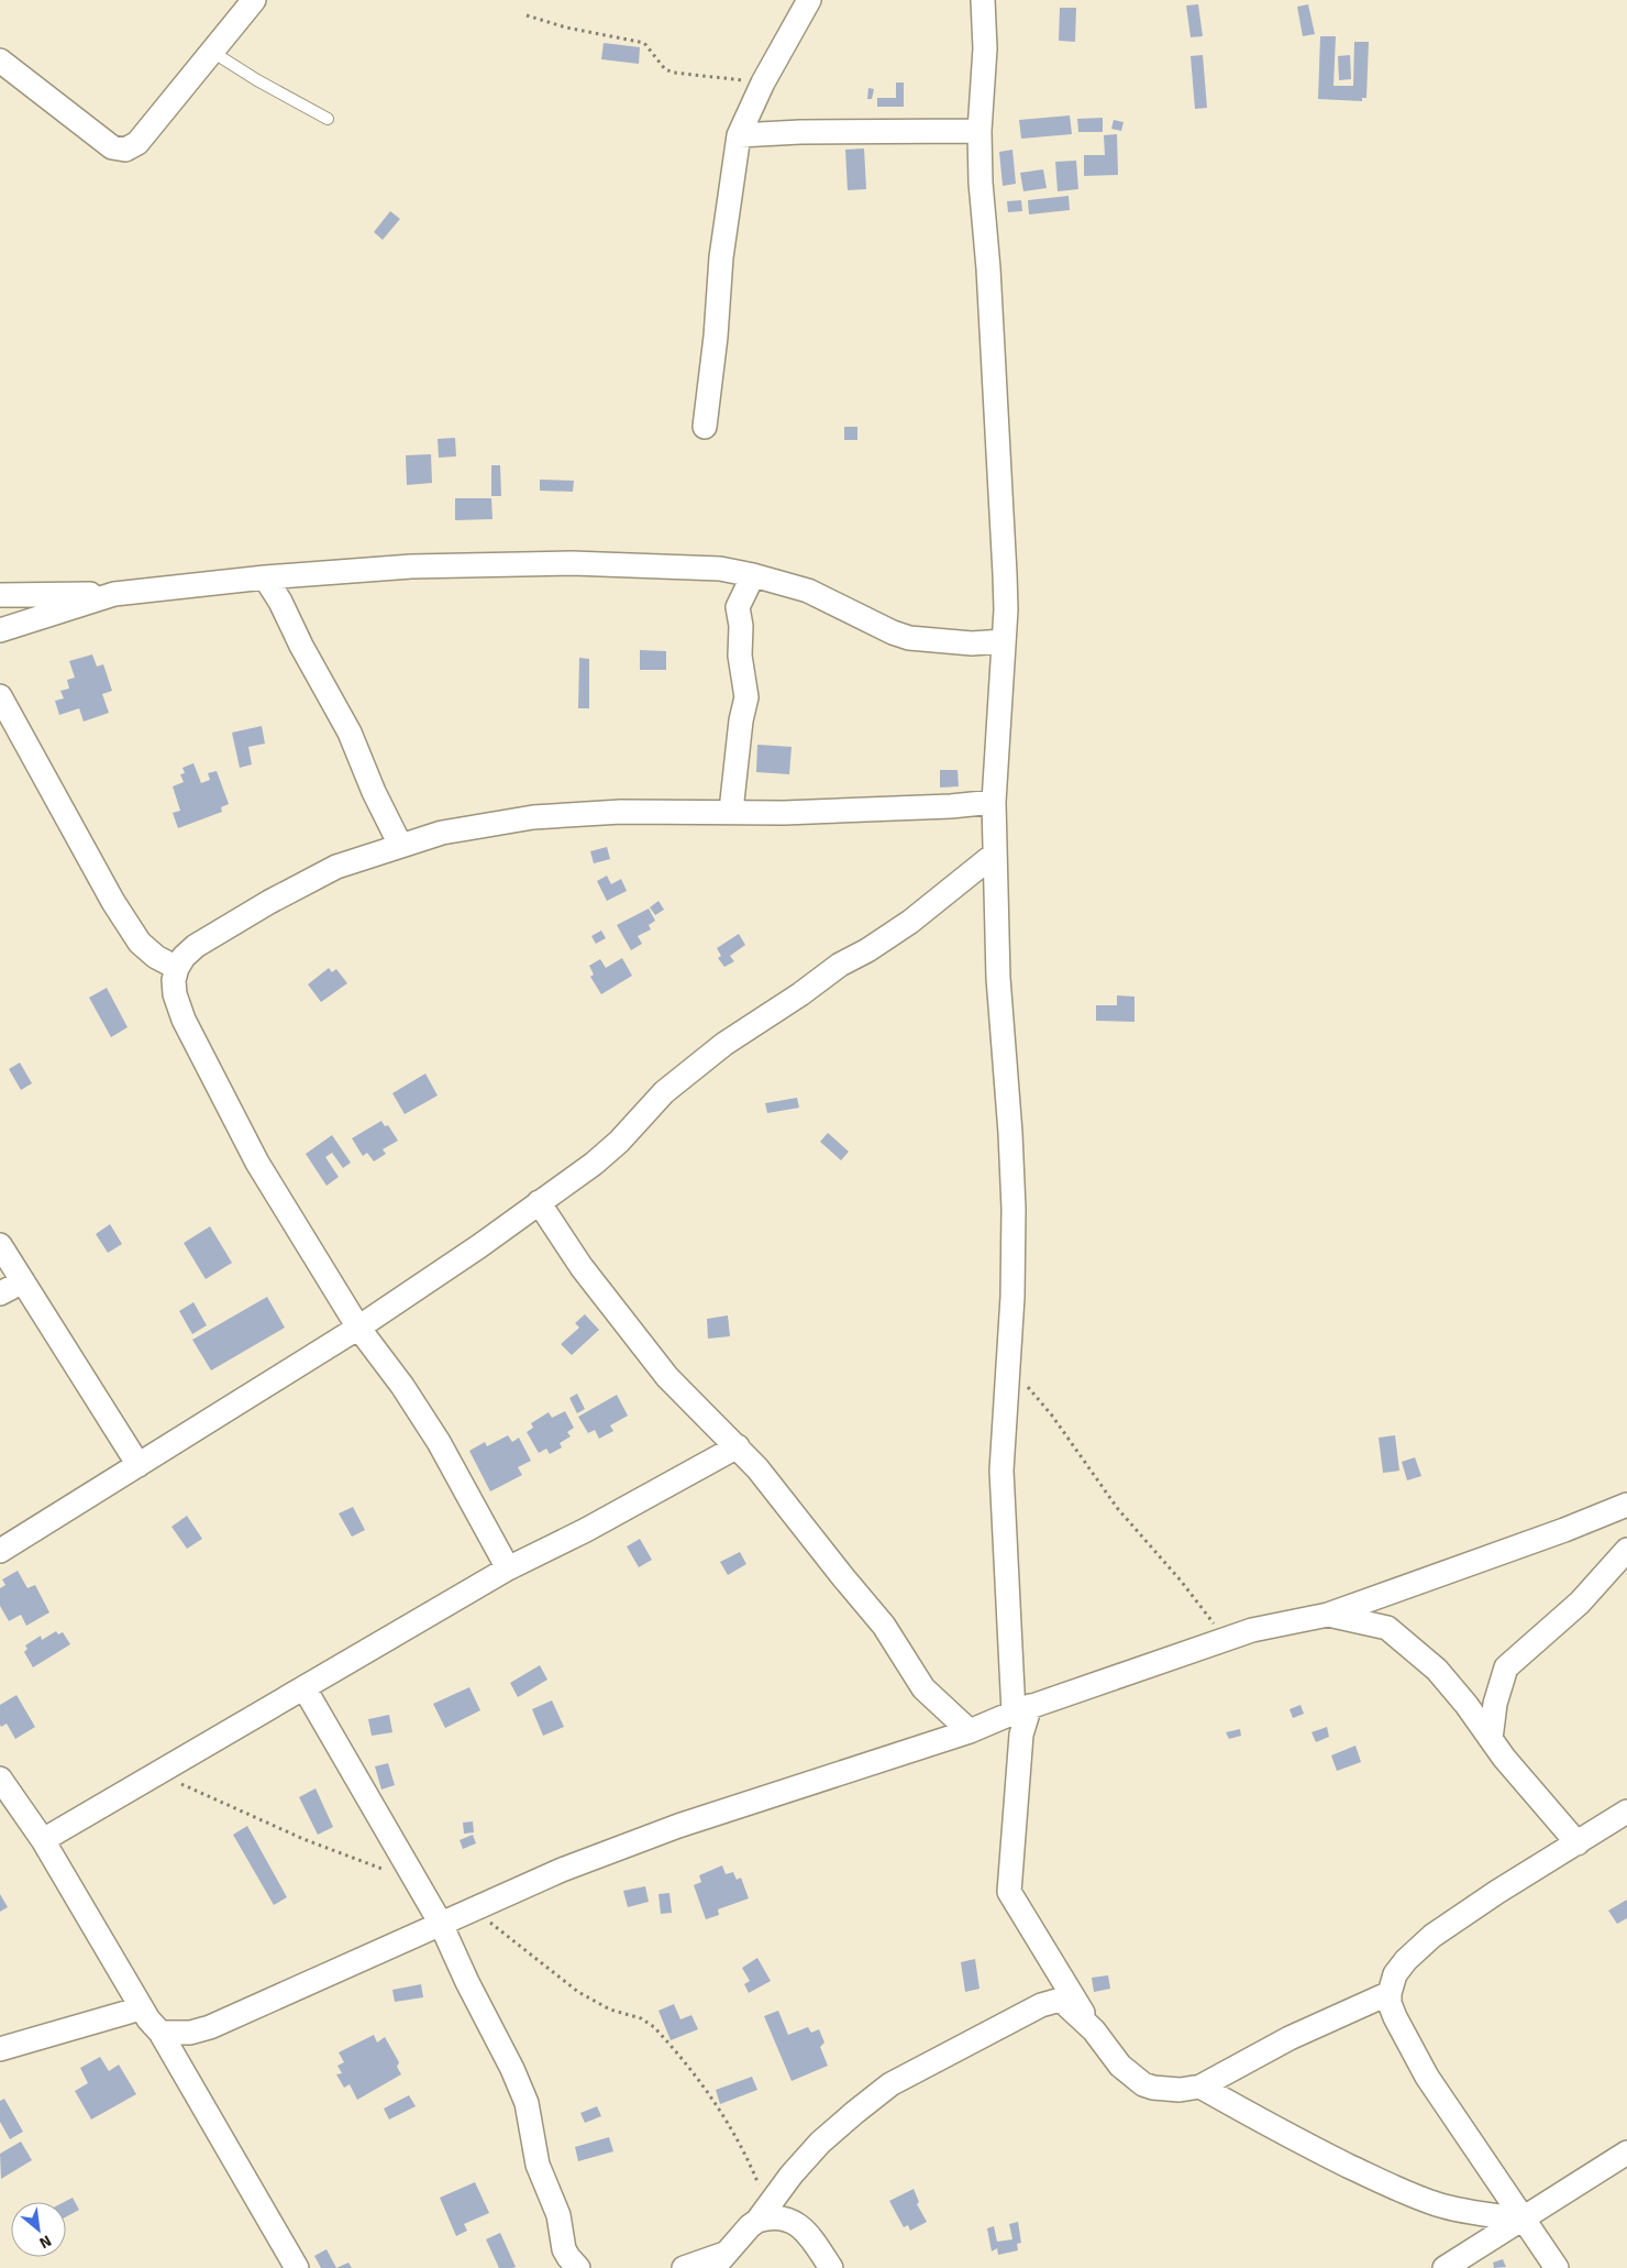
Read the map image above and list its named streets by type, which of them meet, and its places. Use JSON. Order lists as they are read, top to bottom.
{
  "north": "bottom right"
}
